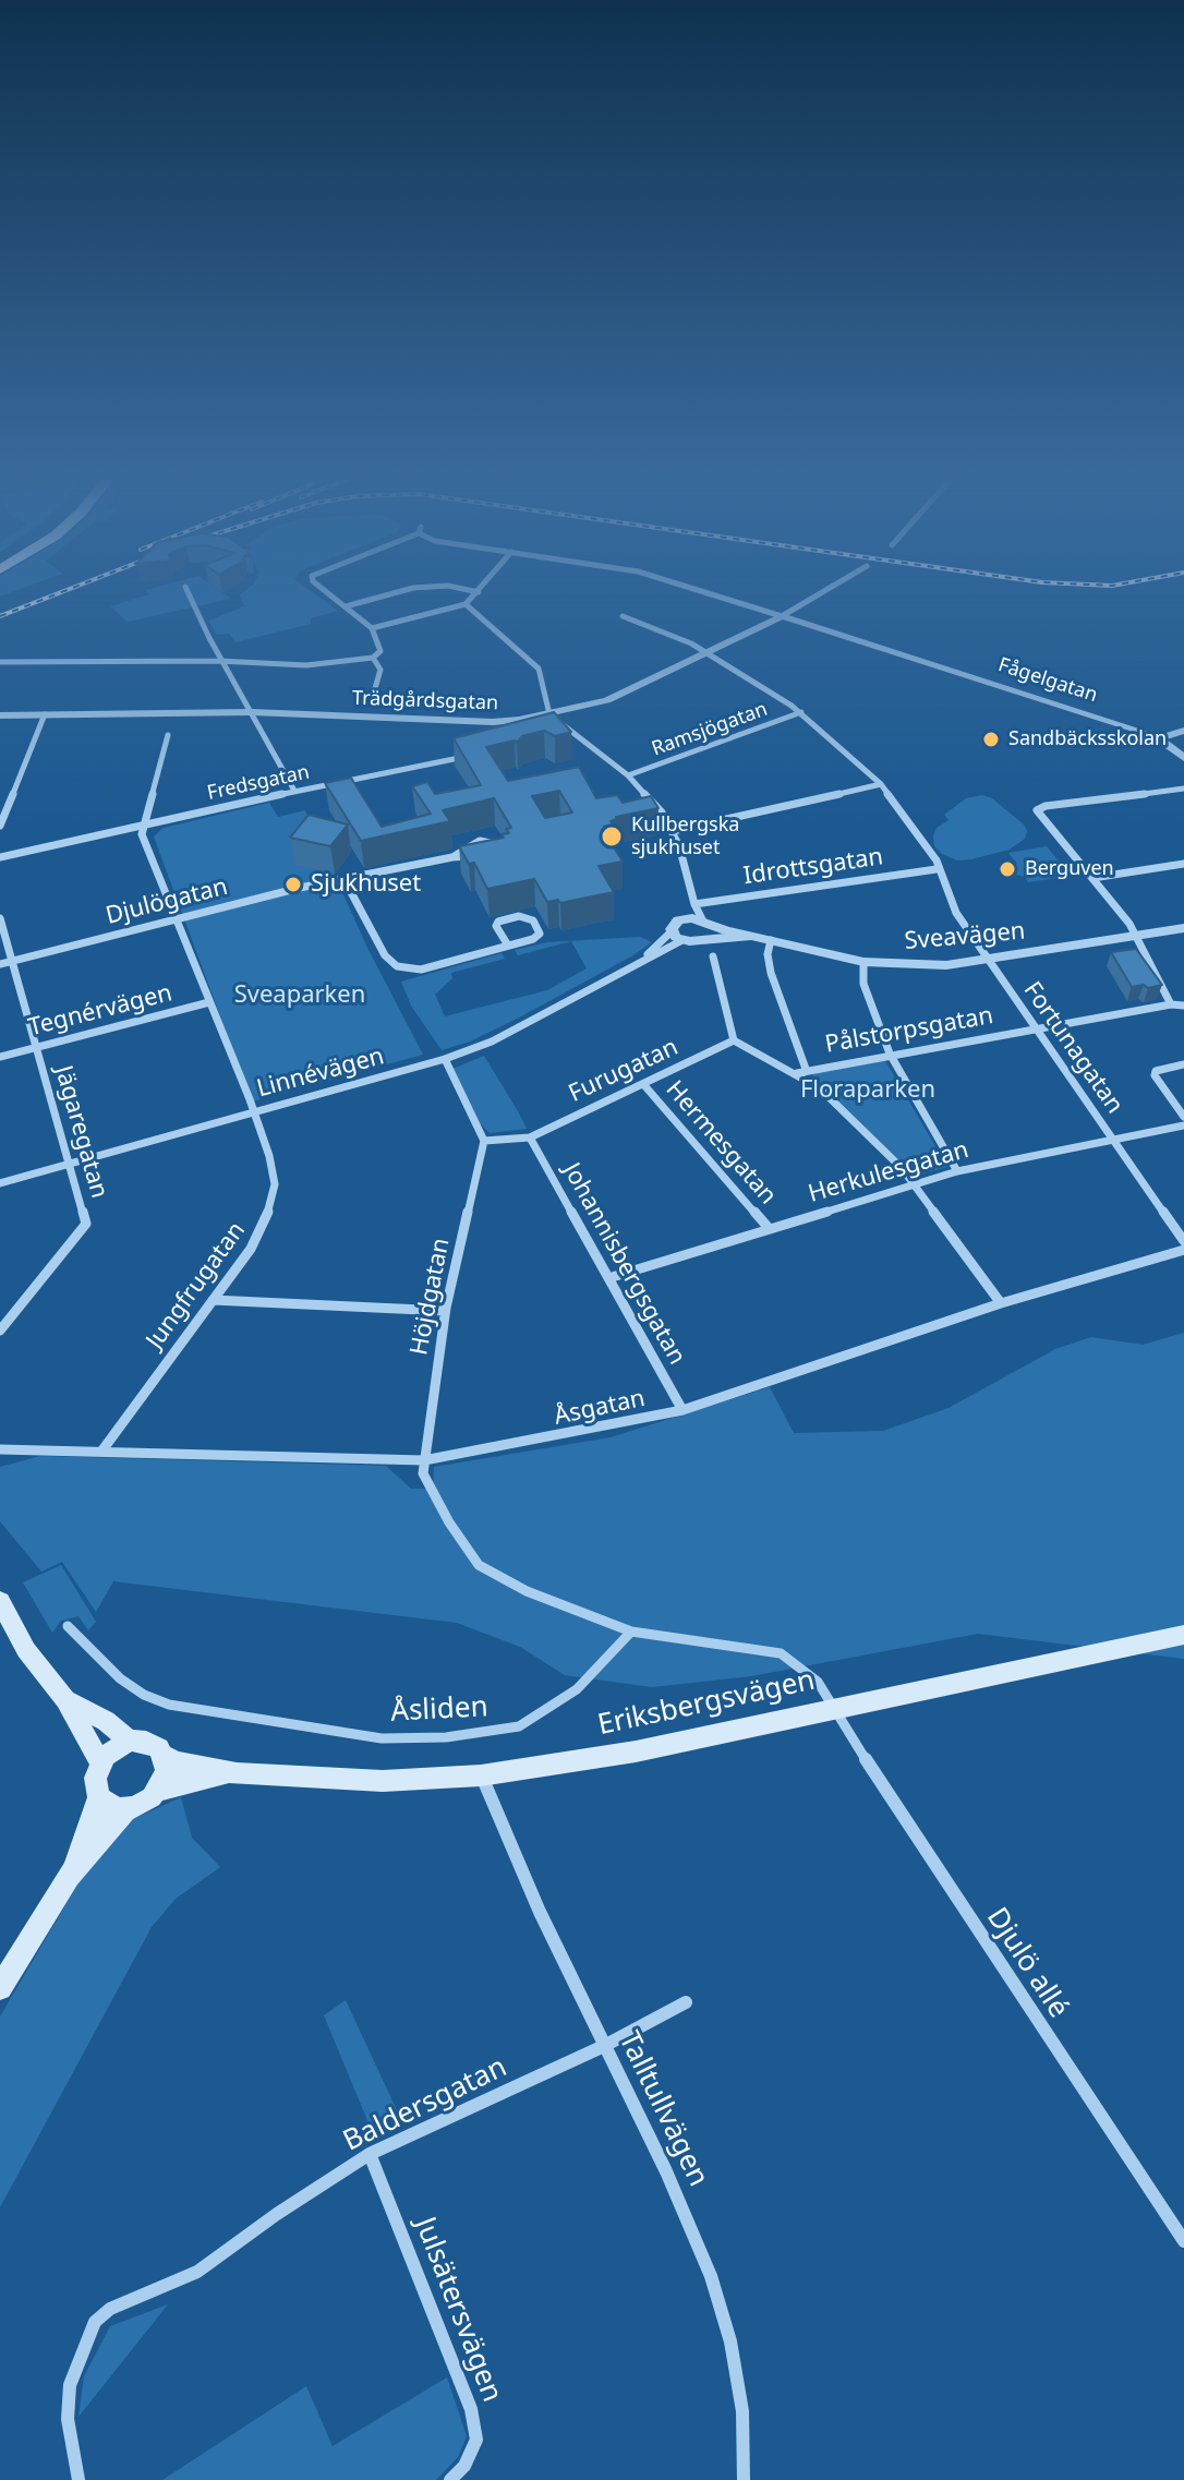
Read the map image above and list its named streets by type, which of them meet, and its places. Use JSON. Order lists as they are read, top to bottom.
{
  "streets": {
    "main road": ["Eriksbergsvägen"],
    "street": [
      "Fågelgatan",
      "Trädgårdsgatan",
      "Ramsjögatan",
      "Fredsgatan",
      "Idrottsgatan",
      "Djulögatan",
      "Sveavägen",
      "Tegnérvägen",
      "Pålstorpsgatan",
      "Fortunagatan",
      "Furugatan",
      "Linnévägen",
      "Jägaregatan",
      "Hermesgatan",
      "Herkulesgatan",
      "Johannisbergsgatan",
      "Jungfrugatan",
      "Höjdgatan",
      "Åsgatan",
      "Åsliden",
      "Djulö allé",
      "Baldersgatan",
      "Talltullvägen",
      "Julsätersvägen"
    ]
  },
  "crossings": [
    ["Fågelgatan", "Trädgårdsgatan"],
    ["Trädgårdsgatan", "Fortunagatan"],
    ["Ramsjögatan", "Fortunagatan"],
    ["Fredsgatan", "Jungfrugatan"],
    ["Idrottsgatan", "Fortunagatan"],
    ["Djulögatan", "Jägaregatan"],
    ["Djulögatan", "Jungfrugatan"],
    ["Sveavägen", "Fortunagatan"],
    ["Tegnérvägen", "Jägaregatan"],
    ["Tegnérvägen", "Jungfrugatan"],
    ["Pålstorpsgatan", "Fortunagatan"],
    ["Fortunagatan", "Herkulesgatan"],
    ["Furugatan", "Hermesgatan"],
    ["Furugatan", "Johannisbergsgatan"],
    ["Linnévägen", "Jägaregatan"],
    ["Linnévägen", "Jungfrugatan"],
    ["Hermesgatan", "Herkulesgatan"],
    ["Herkulesgatan", "Johannisbergsgatan"],
    ["Johannisbergsgatan", "Åsgatan"],
    ["Jungfrugatan", "Åsgatan"],
    ["Höjdgatan", "Åsgatan"],
    ["Eriksbergsvägen", "Djulö allé"],
    ["Eriksbergsvägen", "Talltullvägen"],
    ["Baldersgatan", "Talltullvägen"],
    ["Baldersgatan", "Julsätersvägen"]
  ],
  "parks": ["Sveaparken", "Floraparken"],
  "places": [
    "Sandbäcksskolan",
    "Kullbergska sjukhuset",
    "Berguven",
    "Sjukhuset"
  ]
}
